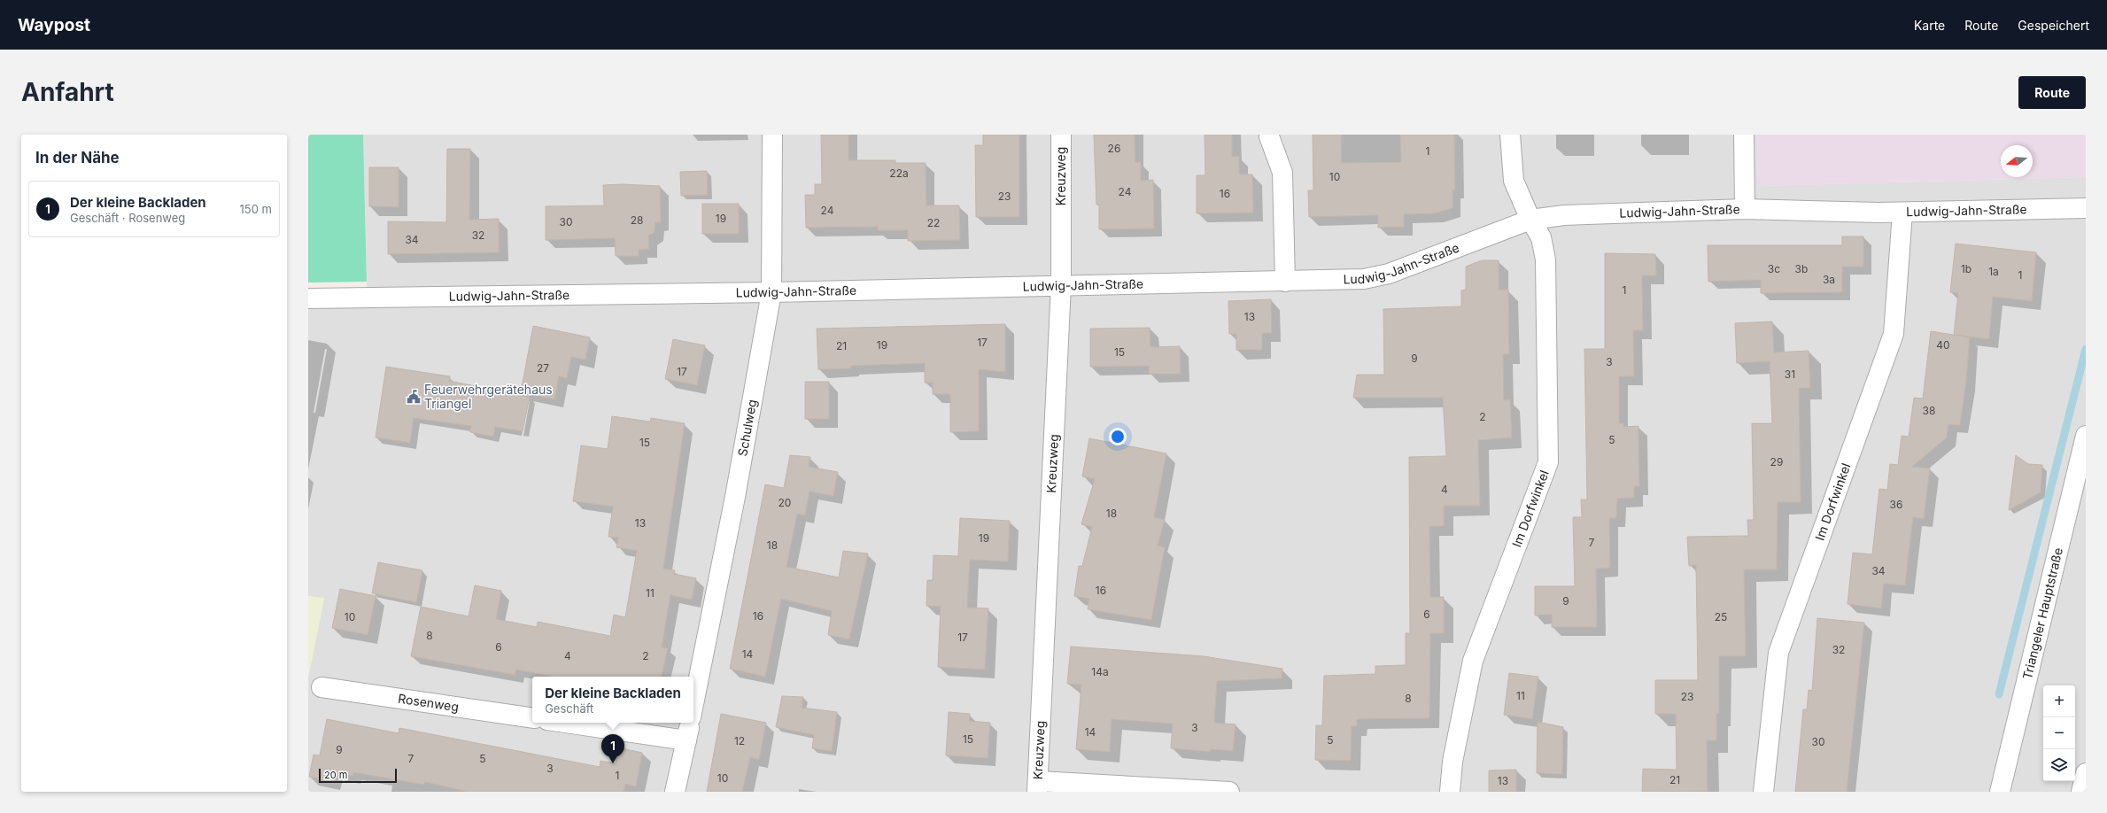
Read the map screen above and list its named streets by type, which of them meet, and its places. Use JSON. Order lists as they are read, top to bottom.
{
  "streets": {
    "street": [
      "Kreuzweg",
      "Ludwig-Jahn-Straße",
      "Schulweg",
      "Im Dorfwinkel",
      "Triangeler Hauptstraße",
      "Rosenweg"
    ]
  },
  "crossings": [
    ["Kreuzweg", "Ludwig-Jahn-Straße"],
    ["Ludwig-Jahn-Straße", "Schulweg"],
    ["Ludwig-Jahn-Straße", "Im Dorfwinkel"]
  ],
  "places": {
    "public building": ["Feuerwehrgerätehaus Triangel"]
  },
  "house_numbers": [
    "26",
    "1",
    "22a",
    "10",
    "24",
    "16",
    "23",
    "24",
    "19",
    "28",
    "30",
    "22",
    "32",
    "34",
    "3c",
    "3b",
    "1b",
    "1a",
    "1",
    "3a",
    "1",
    "13",
    "17",
    "19",
    "40",
    "21",
    "15",
    "9",
    "3",
    "27",
    "17",
    "31",
    "38",
    "2",
    "5",
    "15",
    "29",
    "4",
    "20",
    "36",
    "18",
    "13",
    "19",
    "7",
    "18",
    "34",
    "16",
    "11",
    "9",
    "6",
    "16",
    "10",
    "25",
    "8",
    "17",
    "6",
    "32",
    "14",
    "4",
    "2",
    "14a",
    "11",
    "23",
    "8",
    "3",
    "14",
    "15",
    "5",
    "12",
    "30",
    "9",
    "7",
    "5",
    "3",
    "1",
    "10",
    "21",
    "13"
  ],
  "scale_bar": "20 m",
  "north": "left",
  "page": {
    "header": "Waypost",
    "nav": ["Karte", "Route", "Gespeichert"],
    "buttons": "Route",
    "title": "Anfahrt",
    "heading": "In der Nähe",
    "list": [
      {
        "mark": "1",
        "name": "Der kleine Backladen",
        "note": "Geschäft · Rosenweg",
        "value": "150 m"
      }
    ],
    "popup": ["Der kleine Backladen", "Geschäft"],
    "map_buttons": ["+", "−"],
    "pins": "1",
    "scale": "20 m"
  }
}
